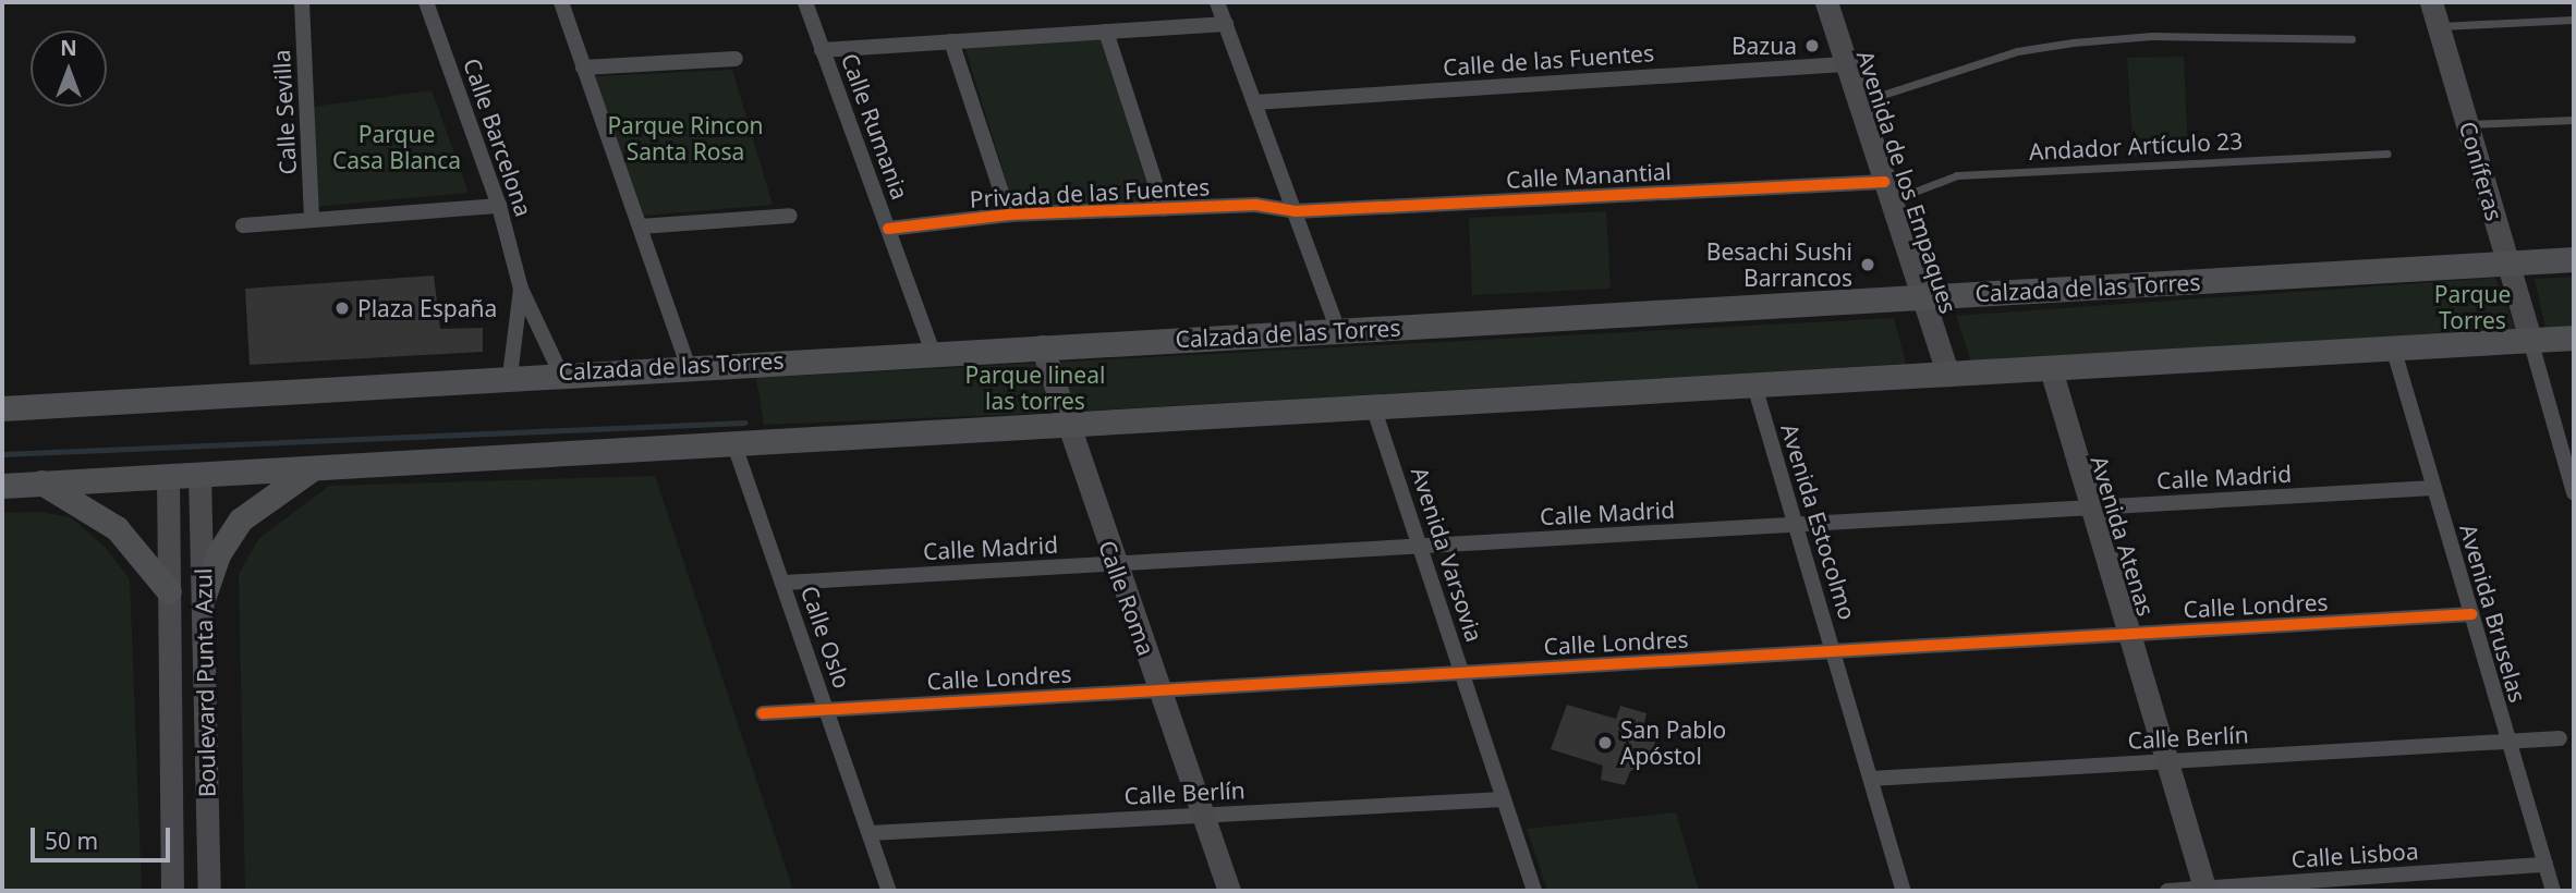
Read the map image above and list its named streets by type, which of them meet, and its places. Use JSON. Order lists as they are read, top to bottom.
{
  "streets": {
    "main road": ["Calzada de las Torres"],
    "street": [
      "Calle de las Fuentes",
      "Calle Sevilla",
      "Calle Rumania",
      "Calle Barcelona",
      "Coníferas",
      "Calle Manantial",
      "Avenida de los Empaques",
      "Privada de las Fuentes",
      "Calle Madrid",
      "Avenida Estocolmo",
      "Avenida Atenas",
      "Avenida Varsovia",
      "Calle Roma",
      "Calle Londres",
      "Avenida Bruselas",
      "Calle Oslo",
      "Boulevard Punta Azul",
      "Calle Berlín",
      "Calle Lisboa"
    ],
    "lane": ["Andador Artículo 23"]
  },
  "crossings": [
    ["Calle de las Fuentes", "Avenida de los Empaques"],
    ["Calle Rumania", "Privada de las Fuentes"],
    ["Calle Rumania", "Calzada de las Torres"],
    ["Calle Barcelona", "Calzada de las Torres"],
    ["Andador Artículo 23", "Calle Manantial"],
    ["Andador Artículo 23", "Avenida de los Empaques"],
    ["Coníferas", "Calzada de las Torres"],
    ["Calle Manantial", "Avenida de los Empaques"],
    ["Calle Manantial", "Privada de las Fuentes"],
    ["Avenida de los Empaques", "Calzada de las Torres"],
    ["Calzada de las Torres", "Calle Roma"],
    ["Calle Madrid", "Avenida Estocolmo"],
    ["Calle Madrid", "Avenida Atenas"],
    ["Calle Madrid", "Avenida Varsovia"],
    ["Calle Madrid", "Calle Roma"],
    ["Calle Madrid", "Avenida Bruselas"],
    ["Calle Madrid", "Calle Oslo"],
    ["Avenida Estocolmo", "Calle Londres"],
    ["Avenida Estocolmo", "Calle Berlín"],
    ["Avenida Atenas", "Calle Londres"],
    ["Avenida Atenas", "Calle Berlín"],
    ["Avenida Atenas", "Calle Lisboa"],
    ["Avenida Varsovia", "Calle Londres"],
    ["Avenida Varsovia", "Calle Berlín"],
    ["Calle Roma", "Calle Londres"],
    ["Calle Roma", "Calle Berlín"],
    ["Calle Londres", "Avenida Bruselas"],
    ["Calle Londres", "Calle Oslo"],
    ["Avenida Bruselas", "Calle Berlín"],
    ["Avenida Bruselas", "Calle Lisboa"],
    ["Calle Oslo", "Calle Berlín"]
  ],
  "parks": [
    "Parque Rincon Santa Rosa",
    "Parque Casa Blanca",
    "Parque Torres",
    "Parque lineal las torres"
  ],
  "places": [
    "Bazua",
    "Besachi Sushi Barrancos",
    "Plaza España",
    "San Pablo Apóstol"
  ],
  "scale_bar": "50 m",
  "north": "top"
}
